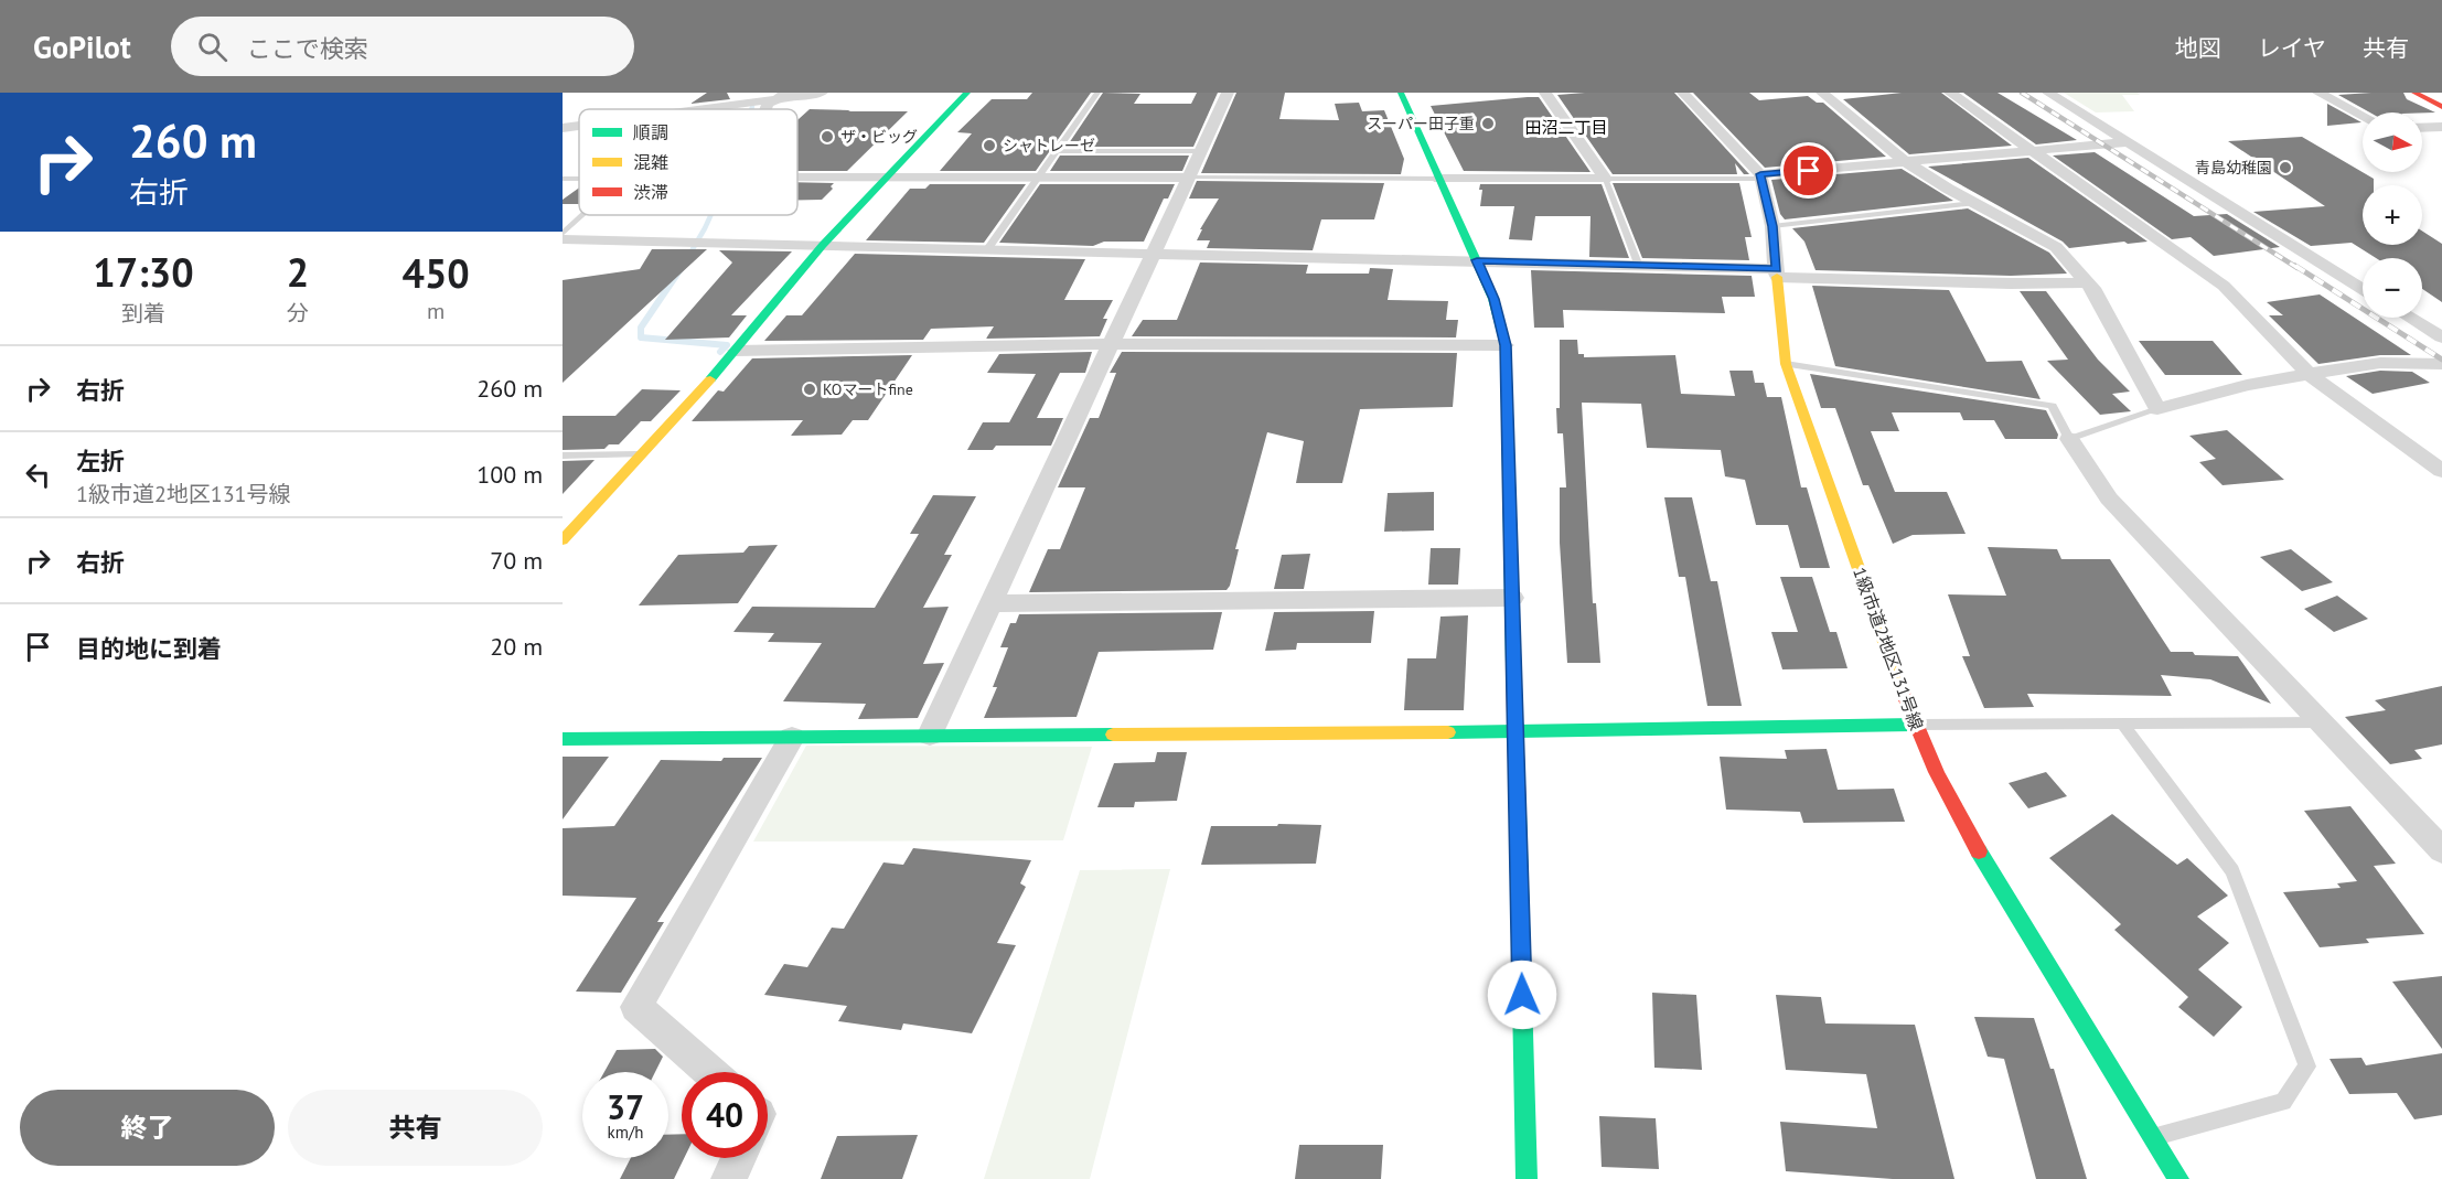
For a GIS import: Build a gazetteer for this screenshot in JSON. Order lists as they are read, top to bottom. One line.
{"streets":{"street":["1級市道2地区131号線"]},"districts":["田沼二丁目"],"places":["スーパー田子重","ザ・ビッグ","シャトレーゼ","青島幼稚園","KOマートfine"],"legend":["順調","混雑","渋滞"],"north":"right","page":{"header":"GoPilot","search":"ここで検索","nav":["地図","レイヤ","共有"],"turn":["260 m","右折"],"map_buttons":["+","−"],"eta":["17:30","到着","2","分","450","m"],"list":[{"name":"右折","value":"260 m"},{"name":"左折","note":"1級市道2地区131号線","value":"100 m"},{"name":"右折","value":"70 m"},{"name":"目的地に到着","value":"20 m"}],"speed":"37 km/h","limit":"40","buttons":["終了","共有"]}}
